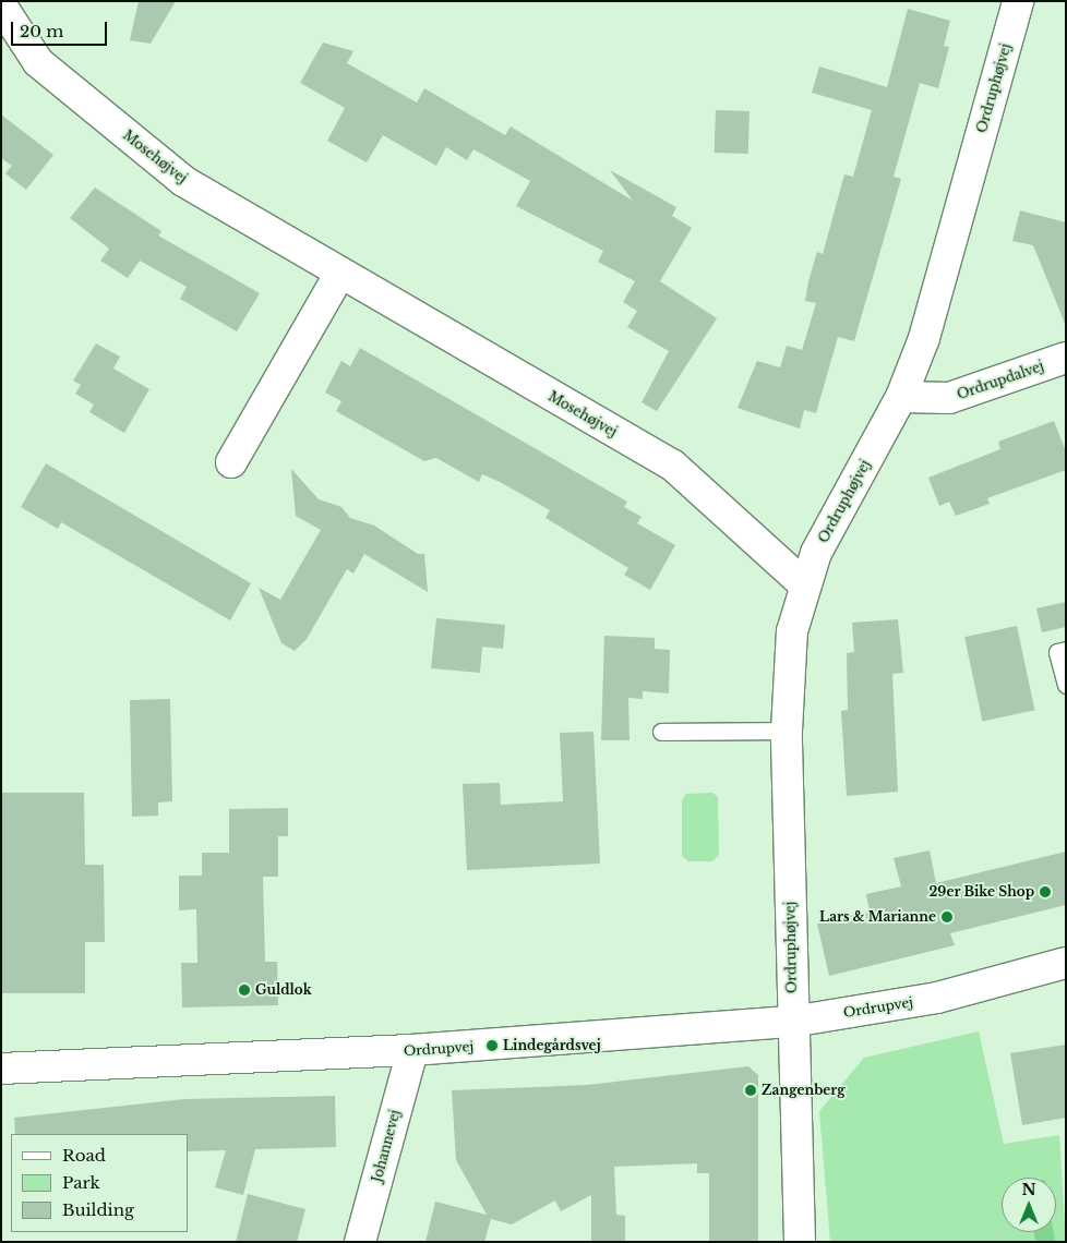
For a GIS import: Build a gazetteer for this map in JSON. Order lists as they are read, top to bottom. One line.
{"streets":{"street":["Ordruphøjvej","Mosehøjvej","Ordrupdalvej","Ordrupvej","Johannevej"]},"crossings":[["Ordruphøjvej","Mosehøjvej"],["Ordruphøjvej","Ordrupdalvej"],["Ordruphøjvej","Ordrupvej"],["Ordrupvej","Johannevej"]],"places":["29er Bike Shop","Lars & Marianne","Guldlok","Lindegårdsvej","Zangenberg"],"legend":["Road","Park","Building"],"scale_bar":"20 m","north":"top"}
